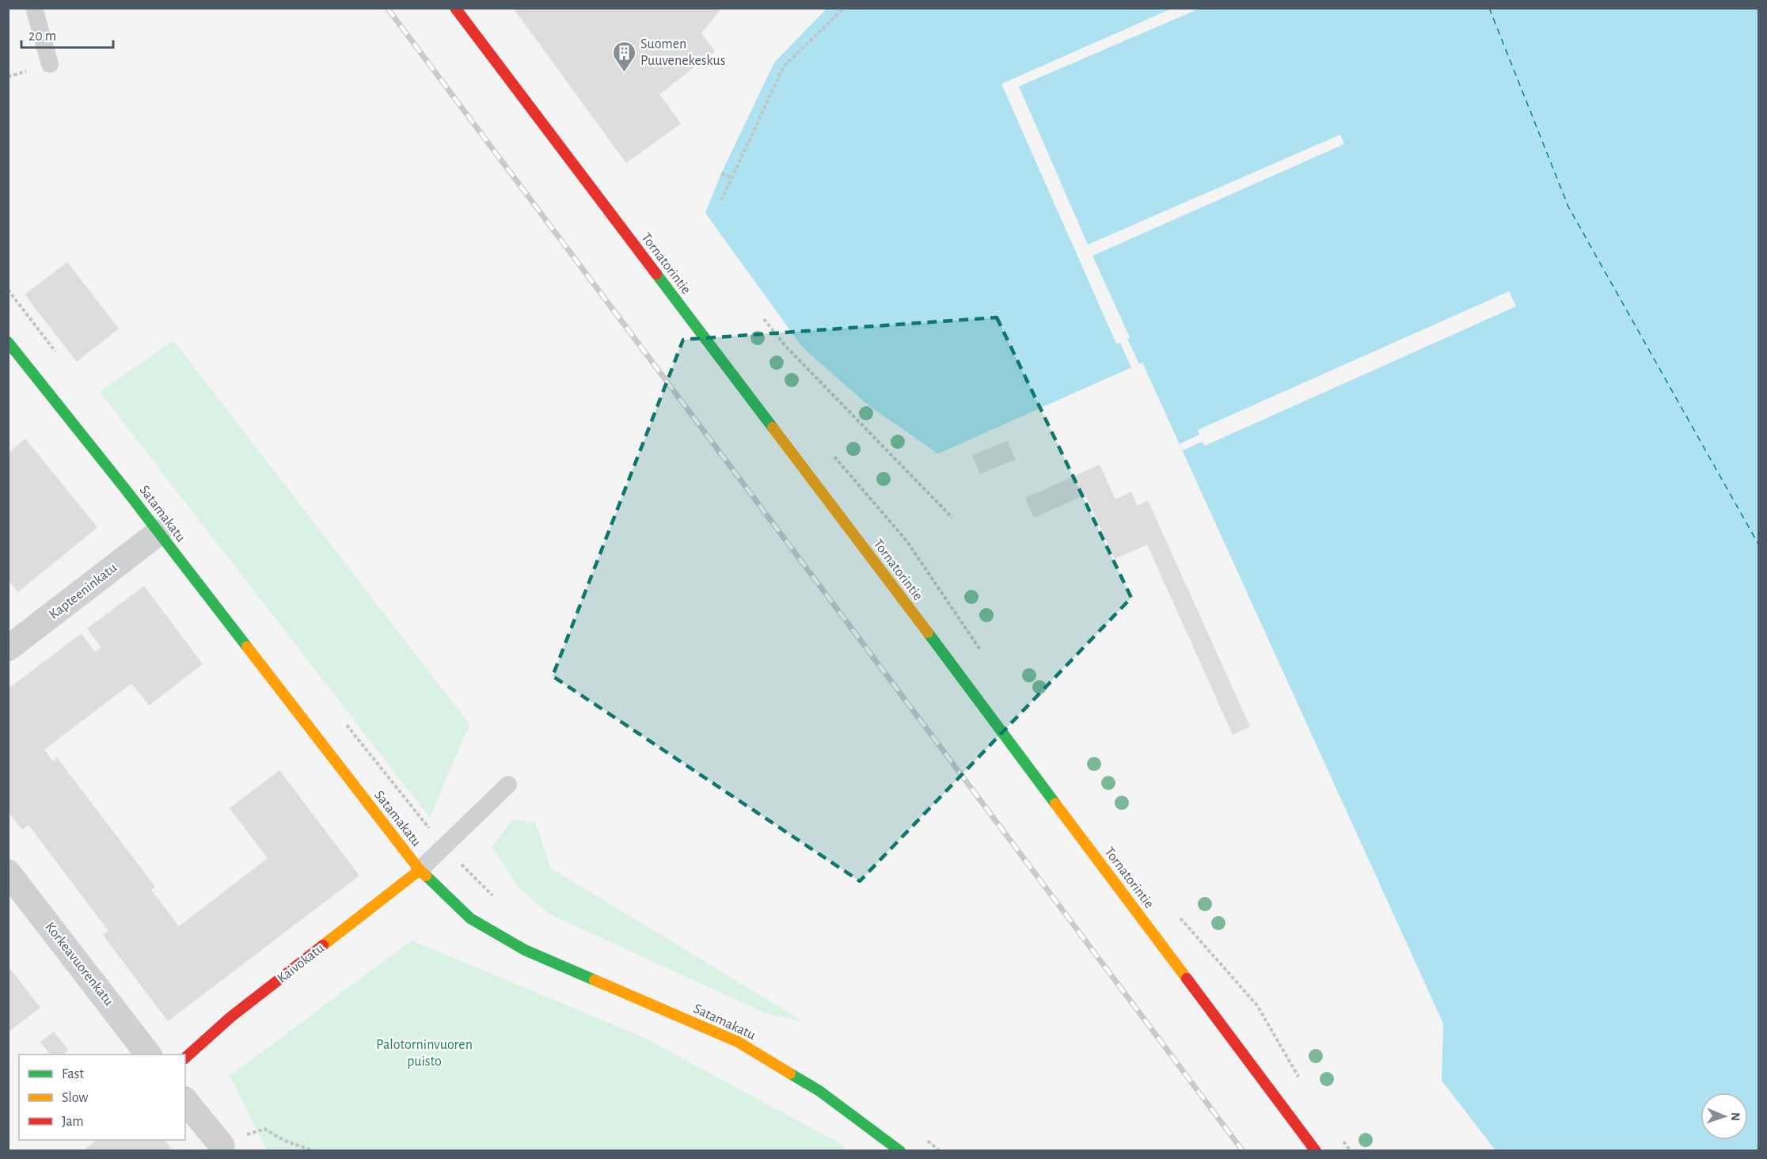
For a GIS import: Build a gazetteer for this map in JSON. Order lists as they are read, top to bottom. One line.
{"streets":{"street":["Tornatorintie","Satamakatu","Kapteeninkatu","Kaivokatu","Korkeavuorenkatu"]},"crossings":[["Satamakatu","Kapteeninkatu"],["Satamakatu","Kaivokatu"]],"parks":["Palotorninvuoren puisto"],"places":{"building":["Suomen Puuvenekeskus"]},"legend":["Fast","Slow","Jam"],"scale_bar":"20 m","north":"right"}
